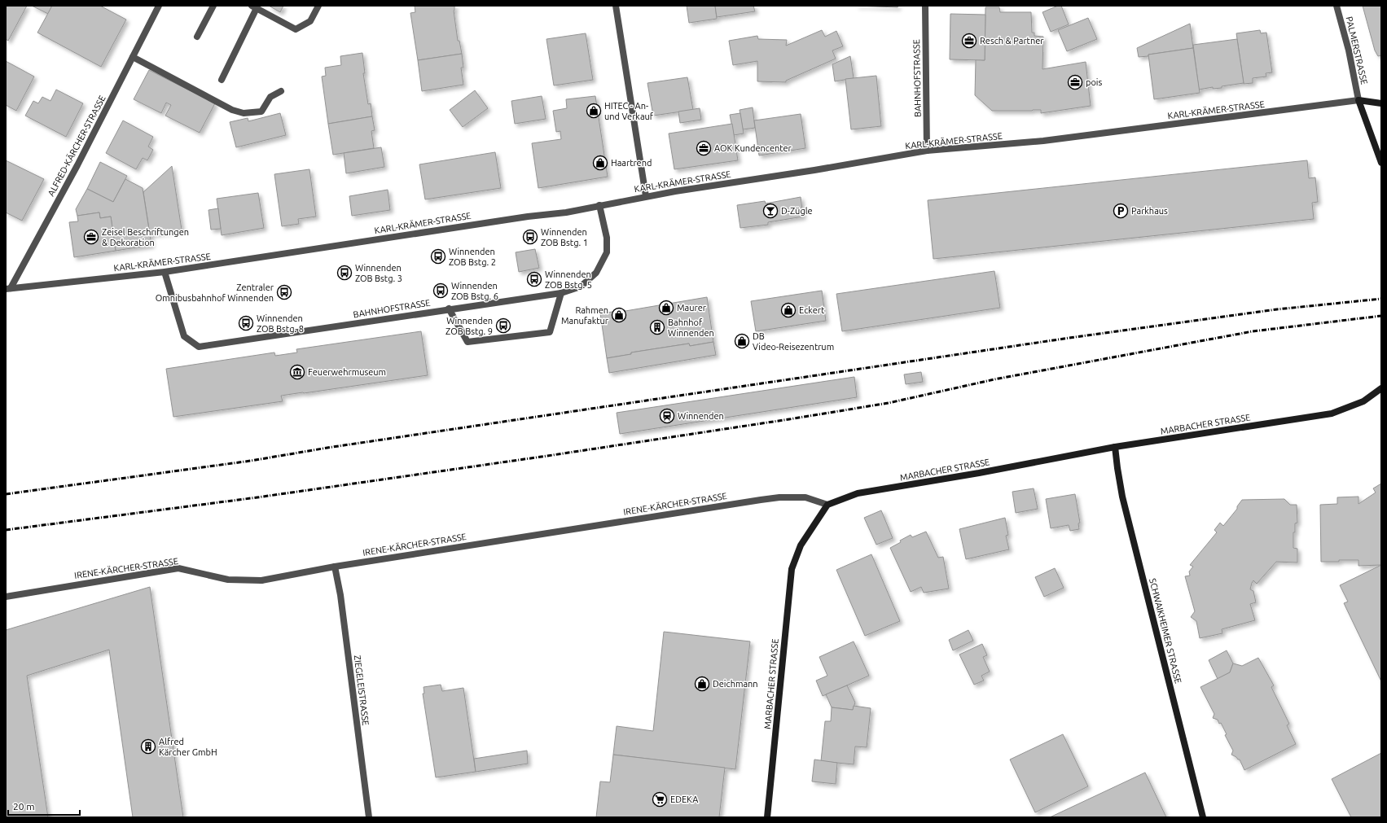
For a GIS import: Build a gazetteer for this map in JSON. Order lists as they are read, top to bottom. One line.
{"streets":{"main road":["MARBACHER STRASSE","SCHWAIKHEIMER STRASSE"],"street":["PALMERSTRASSE","BAHNHOFSTRASSE","KARL-KRÄMER-STRASSE","ALFRED-KÄRCHER-STRASSE","IRENE-KÄRCHER-STRASSE","ZIEGELEISTRASSE"]},"crossings":[["PALMERSTRASSE","KARL-KRÄMER-STRASSE"],["BAHNHOFSTRASSE","KARL-KRÄMER-STRASSE"],["KARL-KRÄMER-STRASSE","ALFRED-KÄRCHER-STRASSE"],["MARBACHER STRASSE","IRENE-KÄRCHER-STRASSE"],["MARBACHER STRASSE","SCHWAIKHEIMER STRASSE"],["IRENE-KÄRCHER-STRASSE","ZIEGELEISTRASSE"]],"places":{"office":["Resch & Partner","pois","AOK Kundencenter","Zeisel Beschriftungen & Dekoration"],"shop":["HITEC - An- und Verkauf","Haartrend","Maurer","Eckert","Rahmen Manufaktur","DB Video-Reisezentrum","Deichmann"],"bar":["D-Zügle"],"parking":["Parkhaus"],"bus stop":["Winnenden ZOB Bstg. 1","Winnenden ZOB Bstg. 2","Winnenden ZOB Bstg. 3","Winnenden ZOB Bstg. 5","Winnenden ZOB Bstg. 6","Zentraler Omnibusbahnhof Winnenden","Winnenden ZOB Bstg. 8","Winnenden ZOB Bstg. 9"],"building":["Bahnhof Winnenden","Alfred Kärcher GmbH"],"museum":["Feuerwehrmuseum"],"station":["Winnenden"],"supermarket":["EDEKA"]},"scale_bar":"20 m"}
